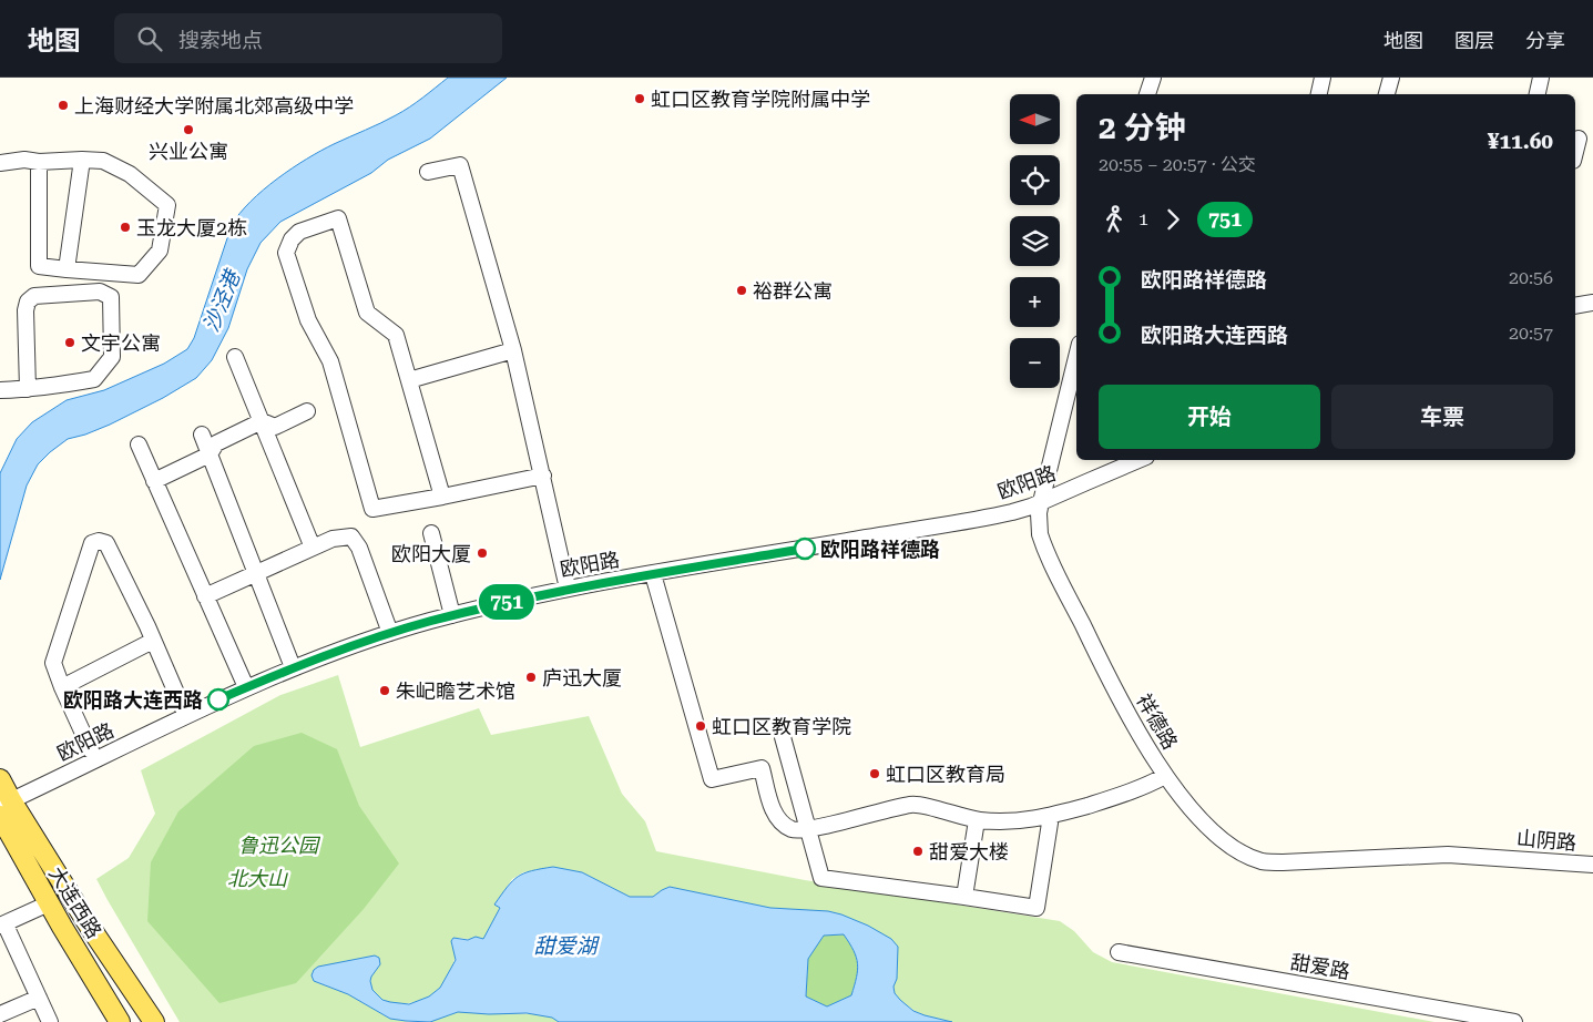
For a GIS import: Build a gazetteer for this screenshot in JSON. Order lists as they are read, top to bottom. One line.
{"streets":{"main road":["大连西路"],"street":["欧阳路","祥德路","山阴路","甜爱路"]},"crossings":[["欧阳路","祥德路"],["欧阳路","大连西路"],["祥德路","山阴路"]],"water":["沙泾港","甜爱湖"],"parks":["鲁迅公园","北大山"],"places":["虹口区教育学院附属中学","上海财经大学附属北郊高级中学","兴业公寓","玉龙大厦2栋","裕群公寓","文宇公寓","欧阳路祥德路","欧阳大厦","庐迅大厦","朱屺瞻艺术馆","欧阳路大连西路","虹口区教育学院","虹口区教育局","甜爱大楼"],"lines":["bus line 751"],"north":"left","page":{"header":"地图","search":"搜索地点","nav":["地图","图层","分享"],"on_map":"751","map_buttons":["+","−"],"heading":["2 分钟","20:55 – 20:57 · 公交","¥11.60"],"legs":["1","751"],"list":[{"name":"欧阳路祥德路","value":"20:56"},{"name":"欧阳路大连西路","value":"20:57"}],"buttons":["开始","车票"]}}
